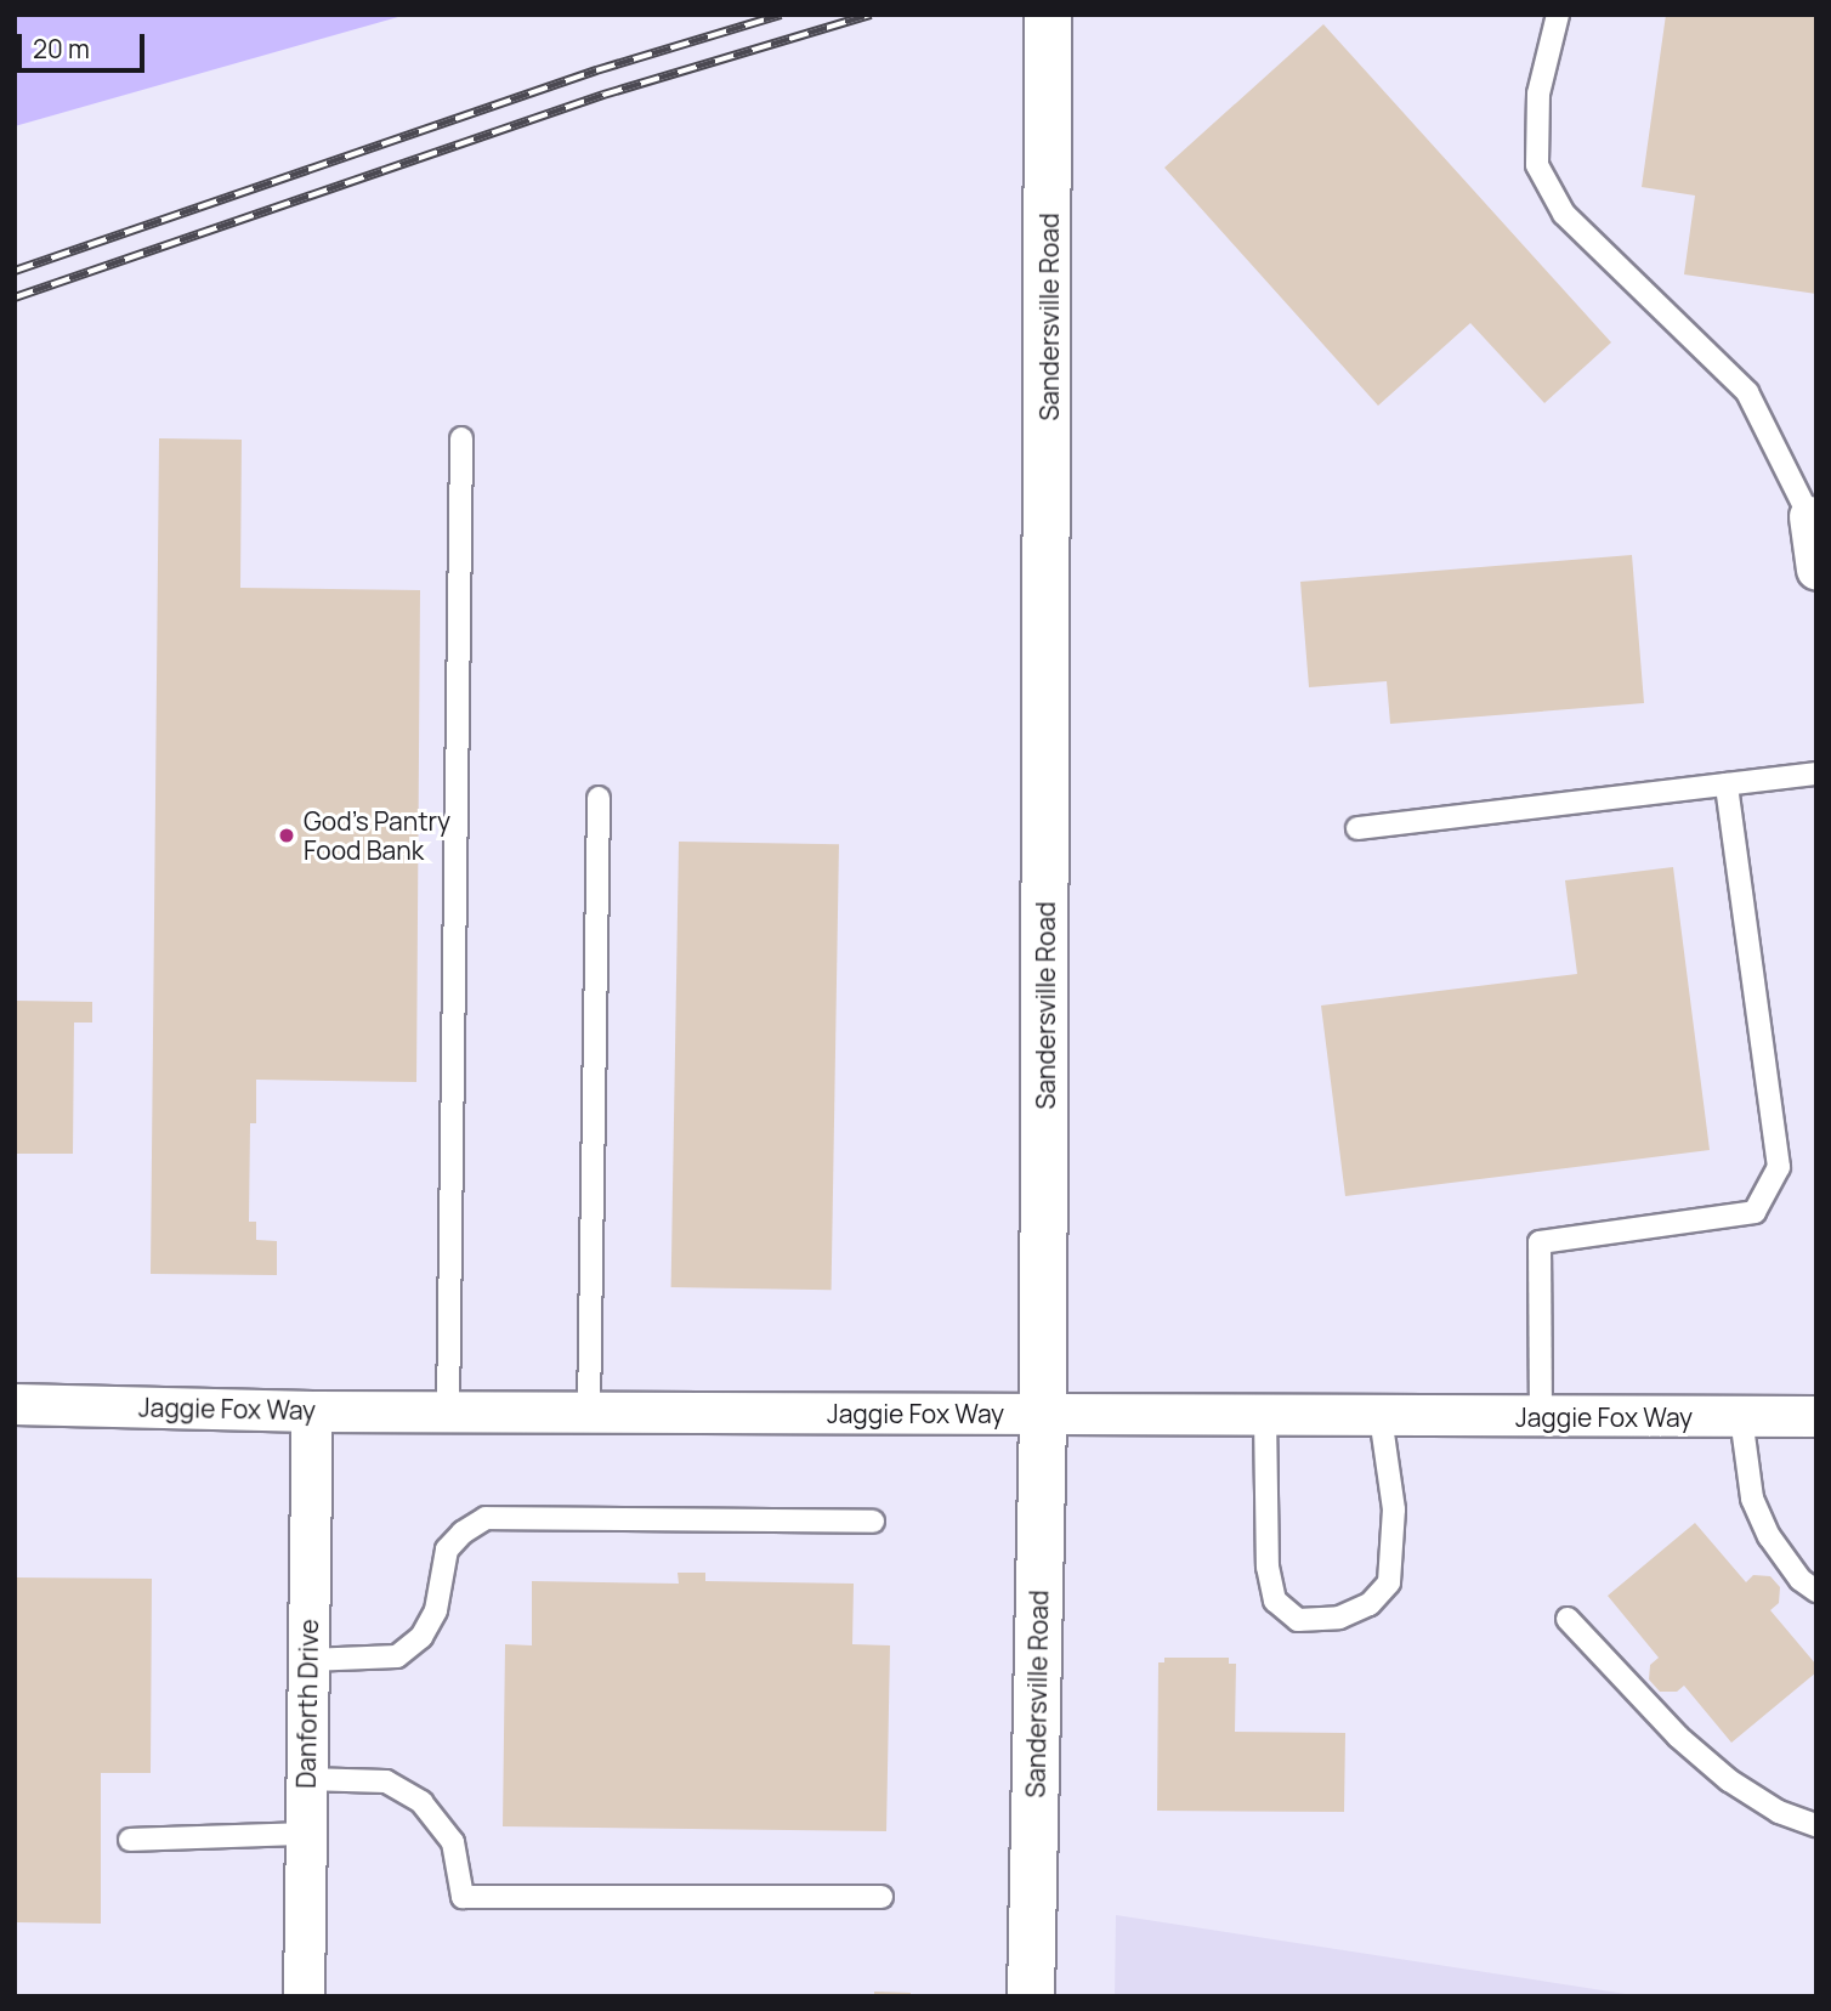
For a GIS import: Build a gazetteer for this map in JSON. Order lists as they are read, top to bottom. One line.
{"streets":{"street":["Sandersville Road","Jaggie Fox Way","Danforth Drive"]},"crossings":[["Sandersville Road","Jaggie Fox Way"],["Jaggie Fox Way","Danforth Drive"]],"places":["God's Pantry Food Bank"],"scale_bar":"20 m"}
